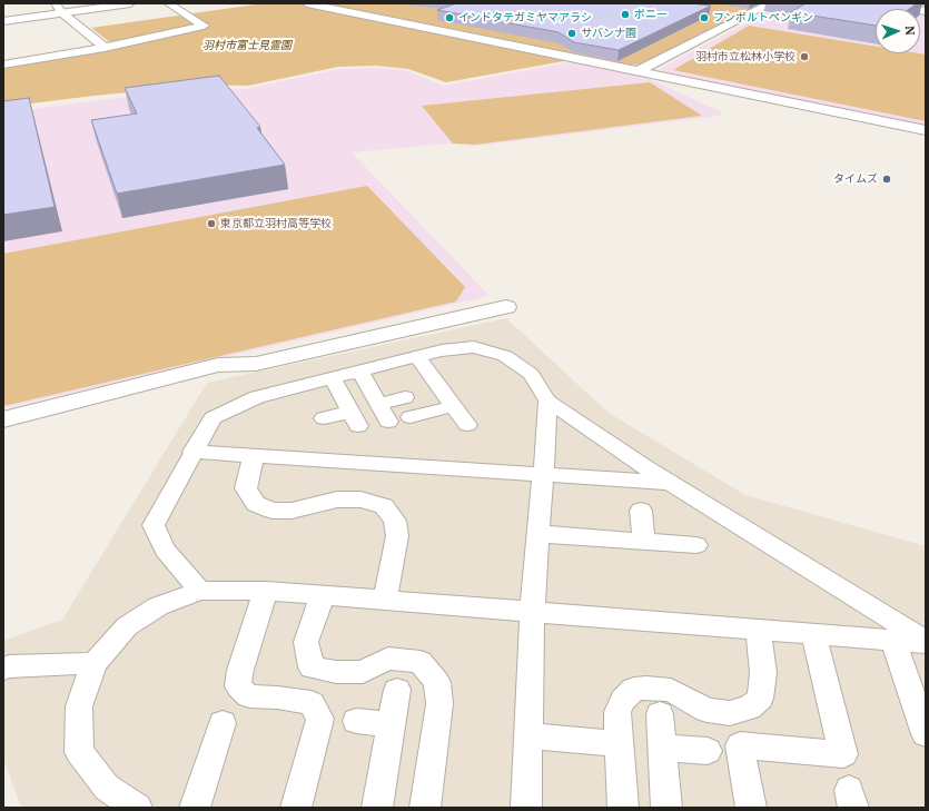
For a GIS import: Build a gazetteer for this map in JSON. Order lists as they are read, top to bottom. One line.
{"parks":["羽村市富士見霊園"],"places":["ポニー","インドタテガミヤマアラシ","フンボルトペンギン","サバンナ園","羽村市立松林小学校","タイムズ","東京都立羽村高等学校"],"north":"right"}
